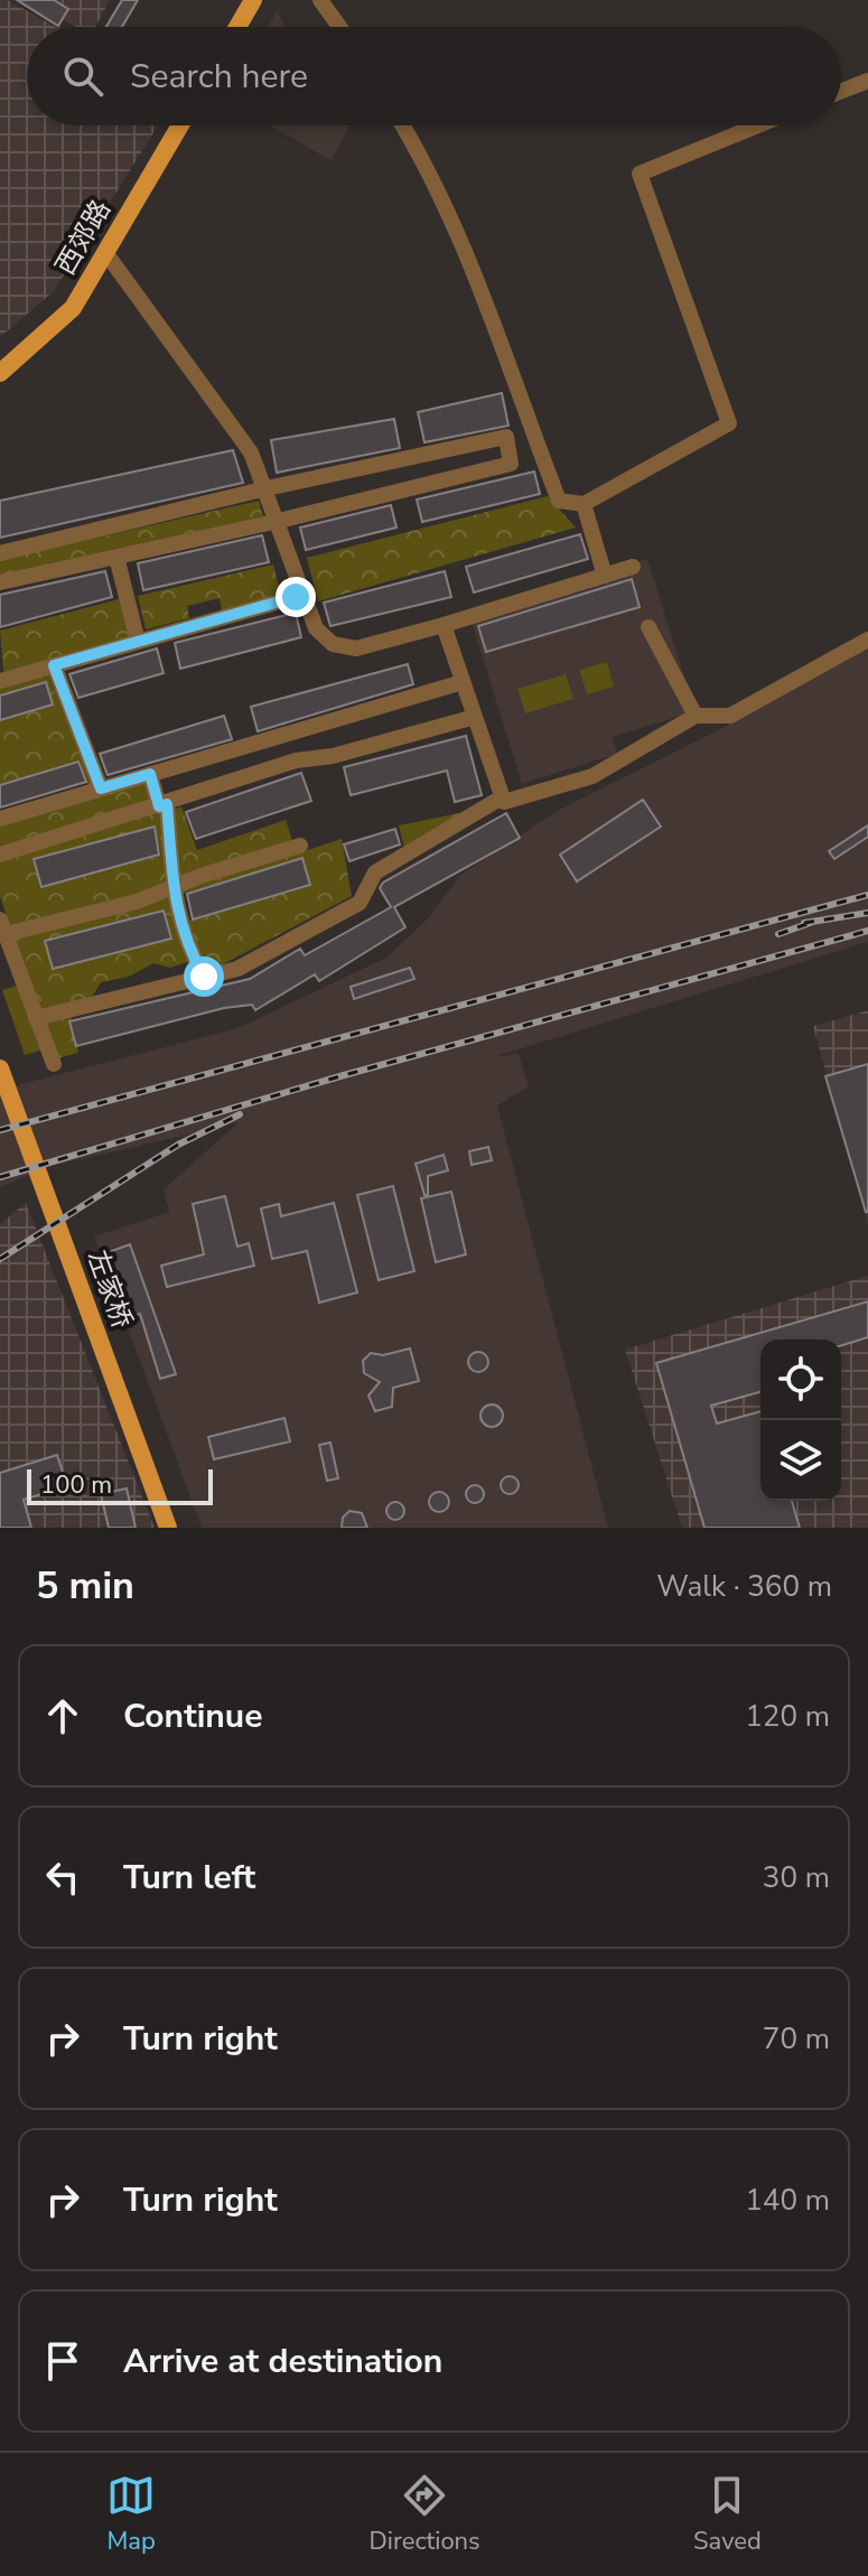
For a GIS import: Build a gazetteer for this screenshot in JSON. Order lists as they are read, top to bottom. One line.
{"streets":{"main road":["西郊路","左家桥"]},"scale_bar":"100 m","page":{"search":"Search here","scale":"100 m","heading":["5 min","Walk · 360 m"],"list":[["Continue","120 m"],["Turn left","30 m"],["Turn right","70 m"],["Turn right","140 m"],"Arrive at destination"],"nav":["Map","Directions","Saved"]}}
